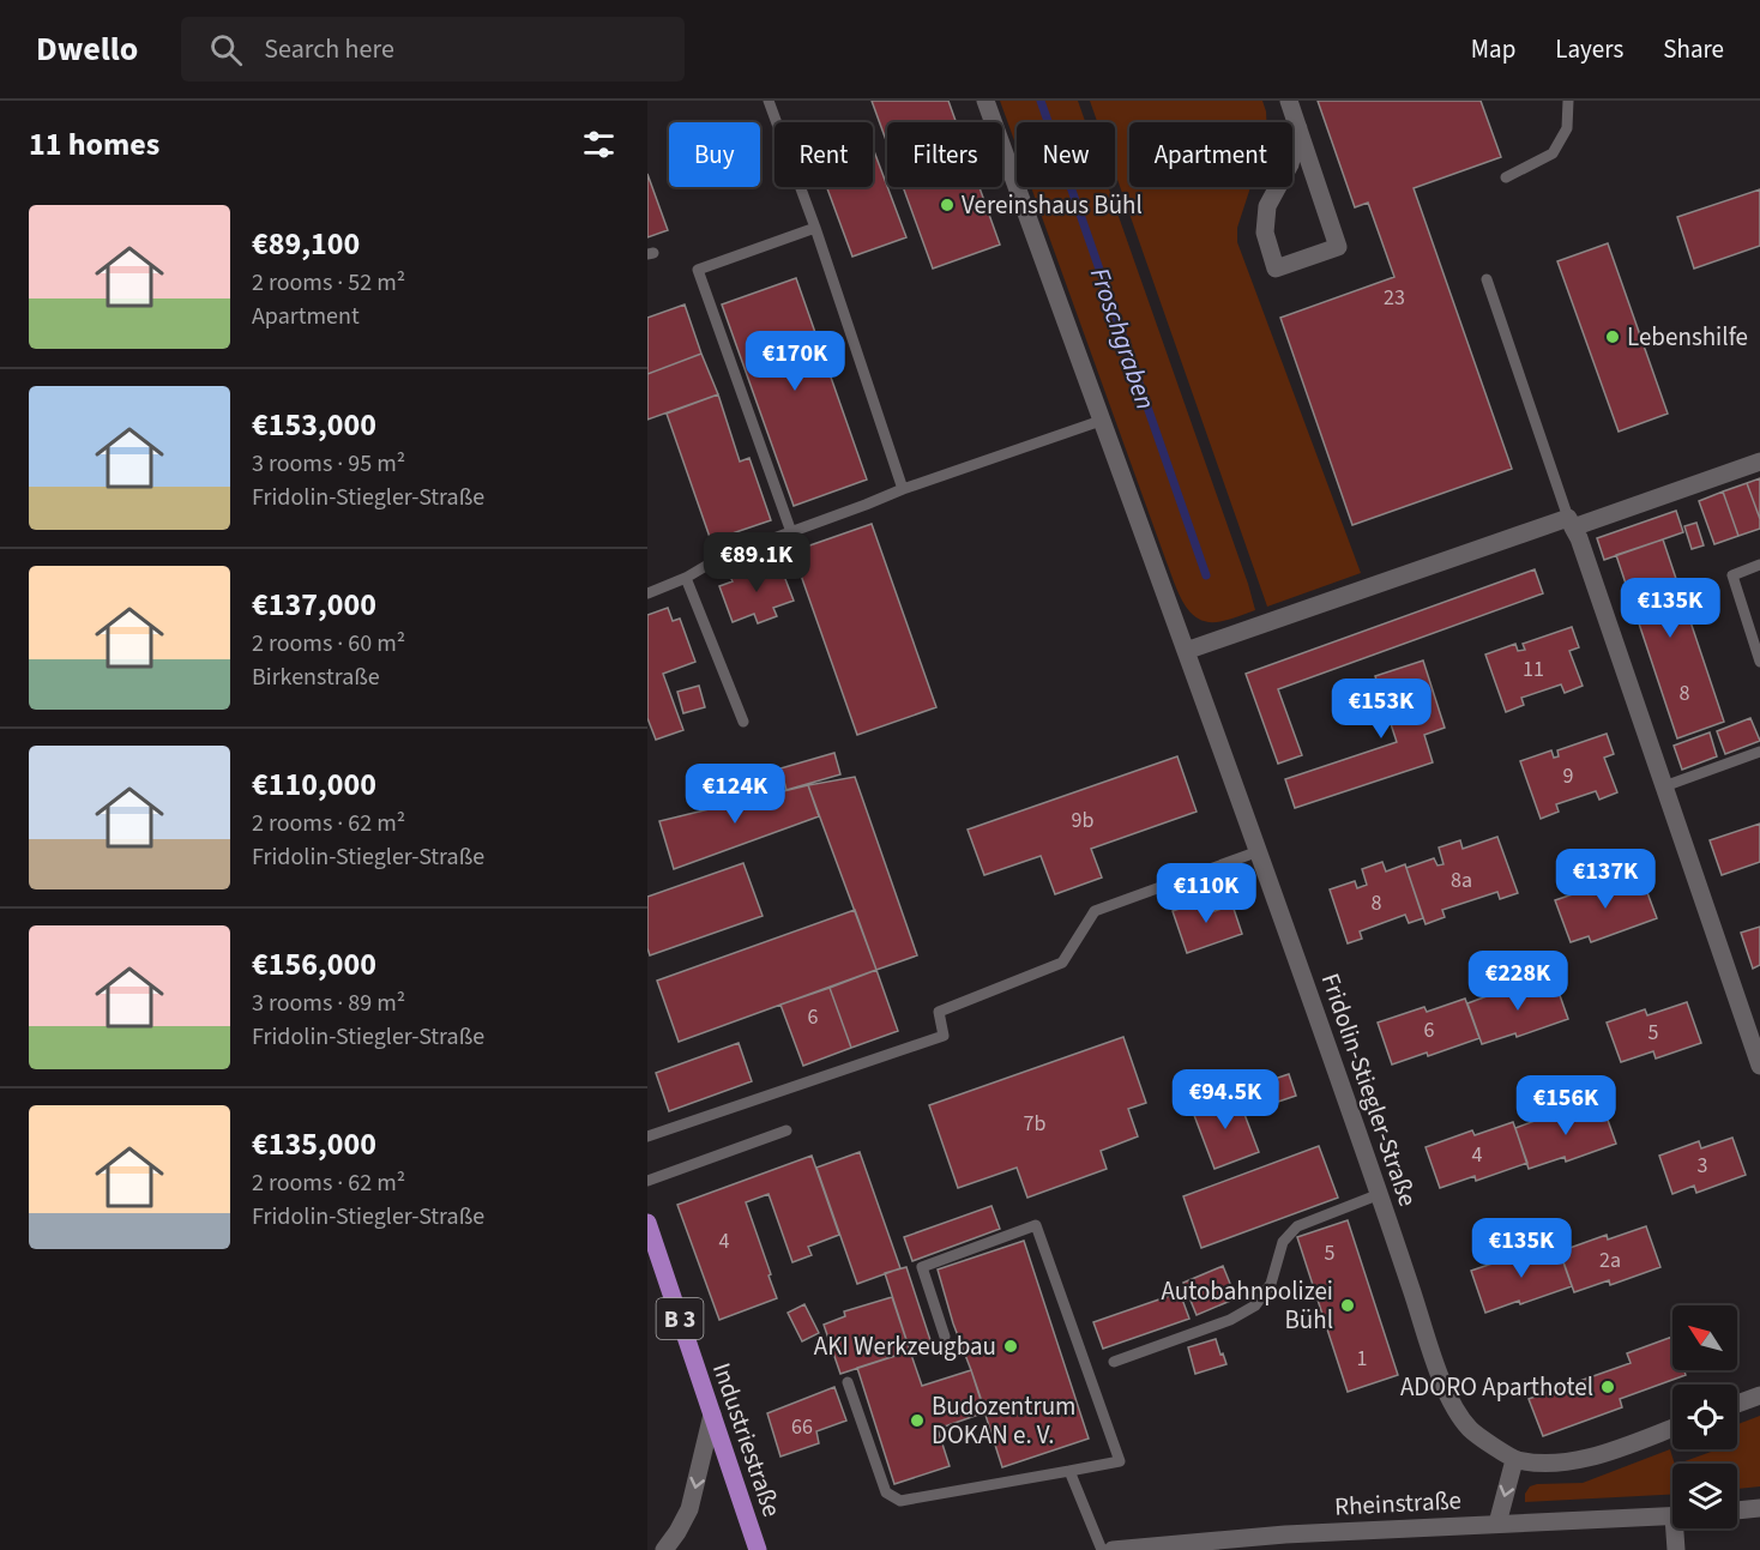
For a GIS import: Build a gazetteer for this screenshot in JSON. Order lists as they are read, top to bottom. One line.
{"streets":{"main road":["B 3","Industriestraße"],"street":["Fridolin-Stiegler-Straße","Rheinstraße"]},"water":["Froschgraben"],"places":["Vereinshaus Bühl","Lebenshilfe","Autobahnpolizei Bühl","AKI Werkzeugbau","ADORO Aparthotel","Budozentrum DOKAN e. V."],"house_numbers":["23","11","8","9","9b","8a","8","6","6","5","7b","4","3","4","5","2a","1","66"],"north":"top left","page":{"header":"Dwello","search":"Search here","nav":["Map","Layers","Share"],"heading":"11 homes","chip":["Buy","Rent","Filters","New","Apartment"],"list":[{"name":"€89,100","note":"2 rooms · 52 m² · Apartment"},{"name":"€153,000","note":"3 rooms · 95 m² · Fridolin-Stiegler-Straße"},{"name":"€137,000","note":"2 rooms · 60 m² · Birkenstraße"},{"name":"€110,000","note":"2 rooms · 62 m² · Fridolin-Stiegler-Straße"},{"name":"€156,000","note":"3 rooms · 89 m² · Fridolin-Stiegler-Straße"},{"name":"€135,000","note":"2 rooms · 62 m² · Fridolin-Stiegler-Straße"}],"price":["€170K","€89.1K","€135K","€153K","€124K","€137K","€110K","€228K","€94.5K","€156K","€135K"]}}
